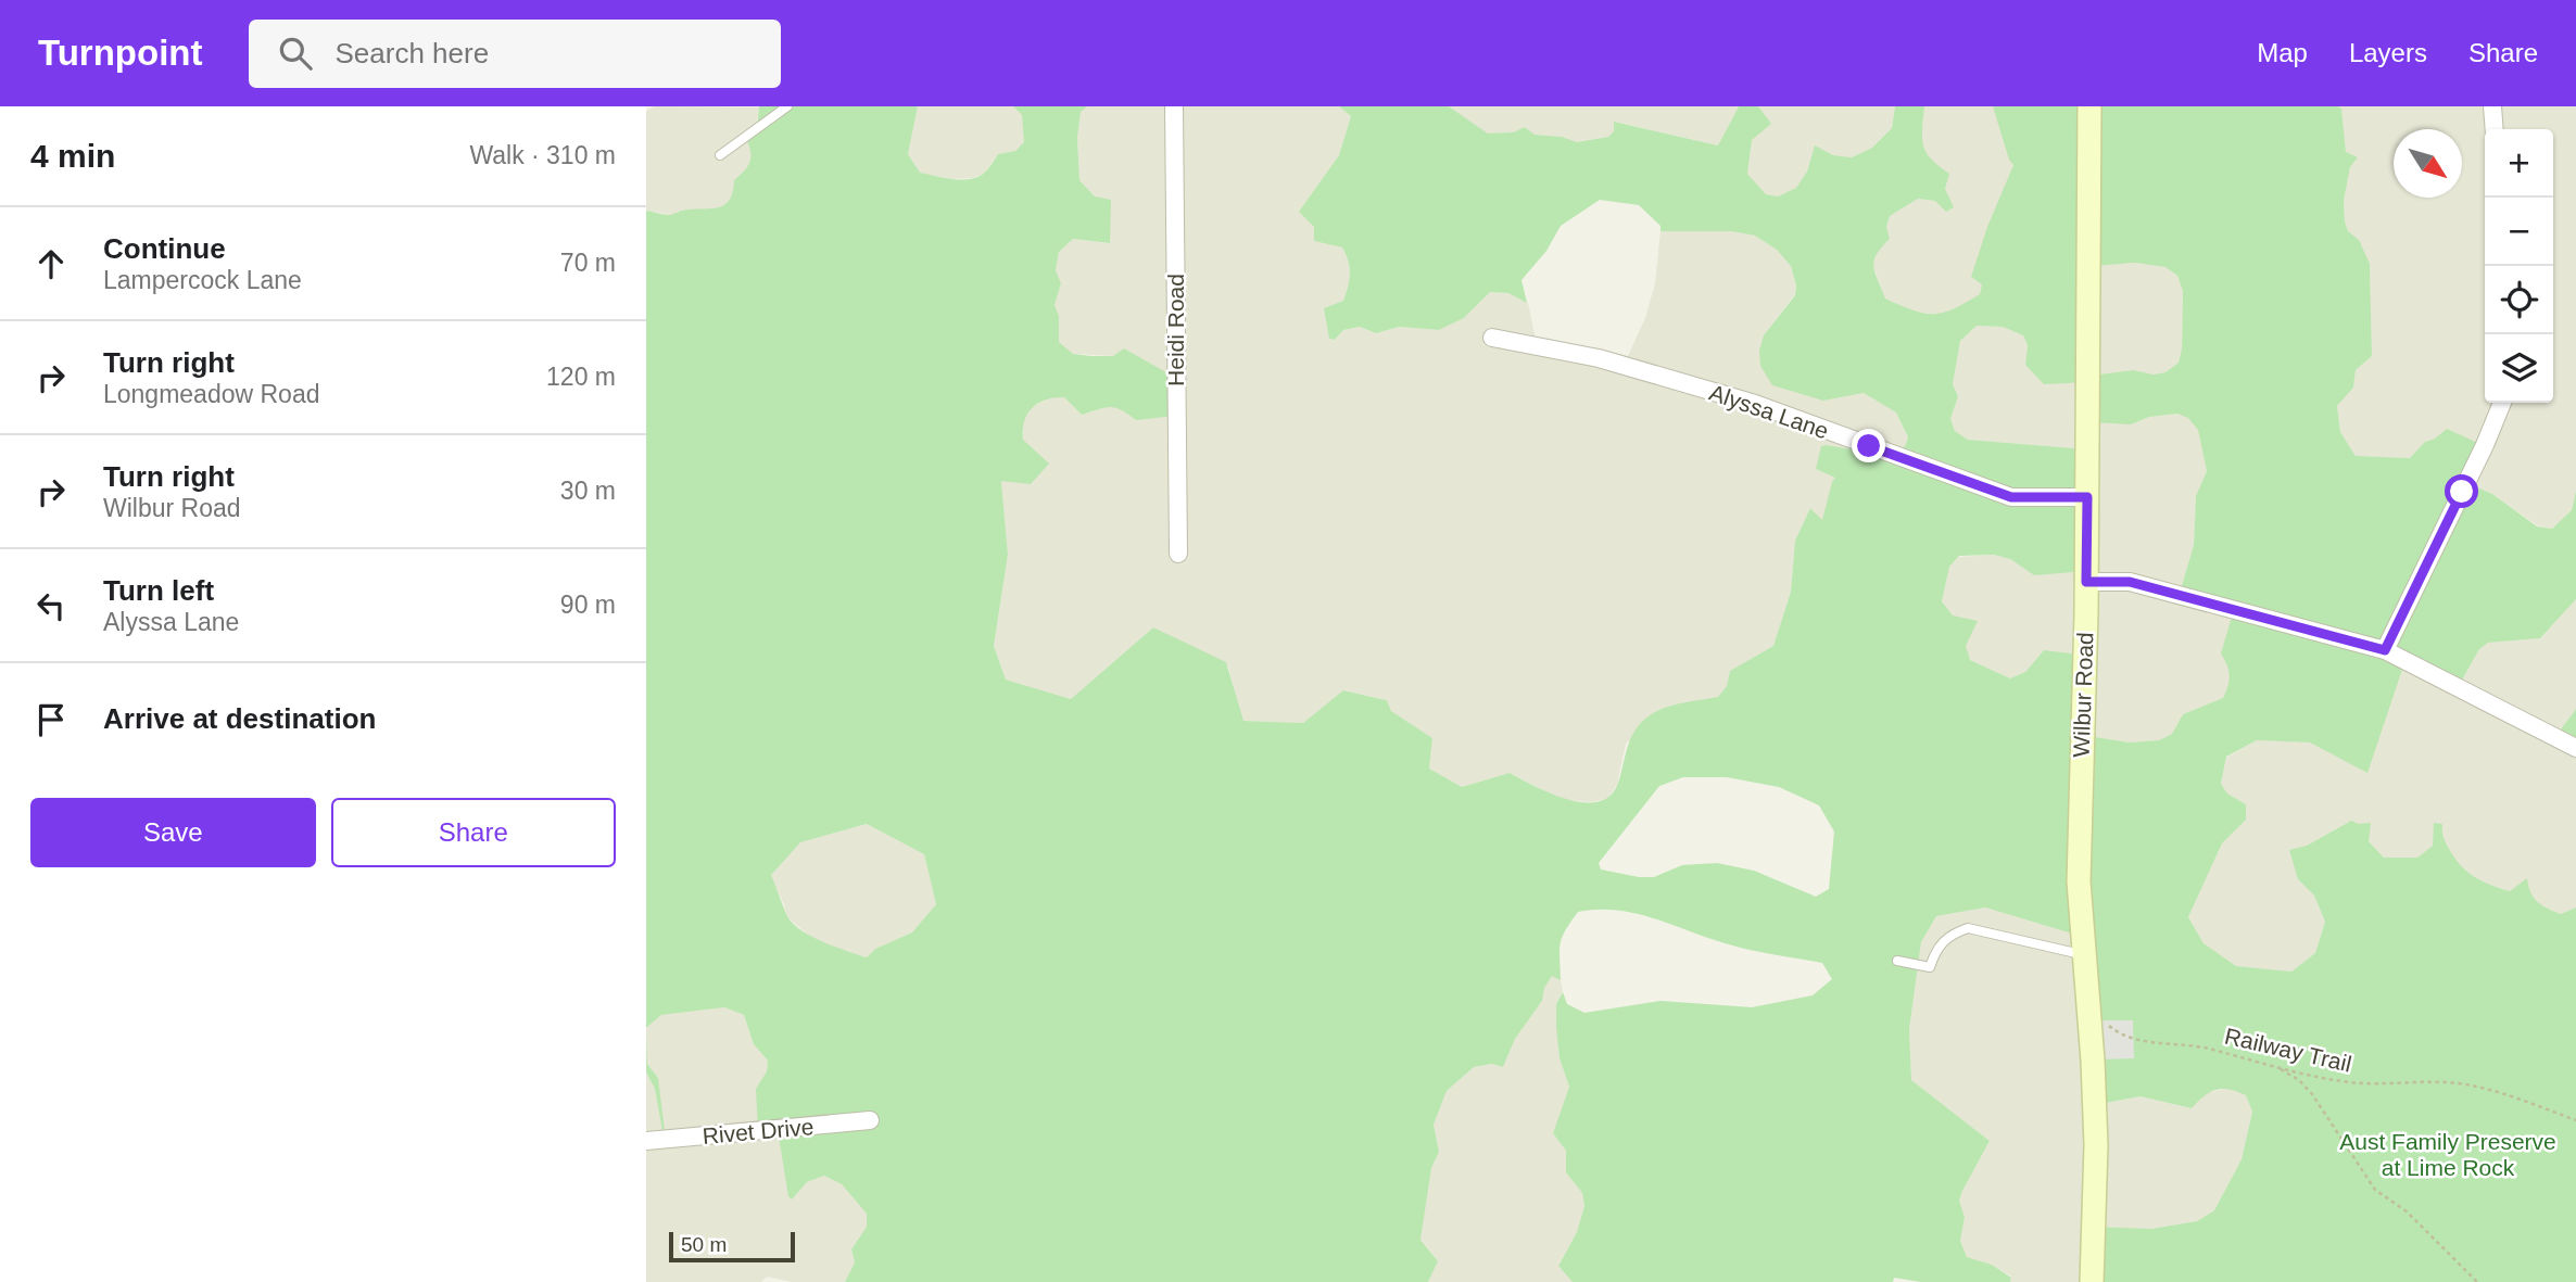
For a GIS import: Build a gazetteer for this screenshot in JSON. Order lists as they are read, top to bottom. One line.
{"streets":{"street":["Heidi Road","Alyssa Lane","Wilbur Road","Rivet Drive"],"path":["Railway Trail"]},"crossings":[["Alyssa Lane","Wilbur Road"],["Wilbur Road","Railway Trail"]],"parks":["Aust Family Preserve at Lime Rock"],"scale_bar":"50 m","north":"bottom right","page":{"header":"Turnpoint","search":"Search here","nav":["Map","Layers","Share"],"heading":["4 min","Walk · 310 m"],"map_buttons":["+","−"],"list":[["Continue","Lampercock Lane","70 m"],["Turn right","Longmeadow Road","120 m"],["Turn right","Wilbur Road","30 m"],["Turn left","Alyssa Lane","90 m"],"Arrive at destination"],"buttons":["Save","Share"],"scale":"50 m"}}
